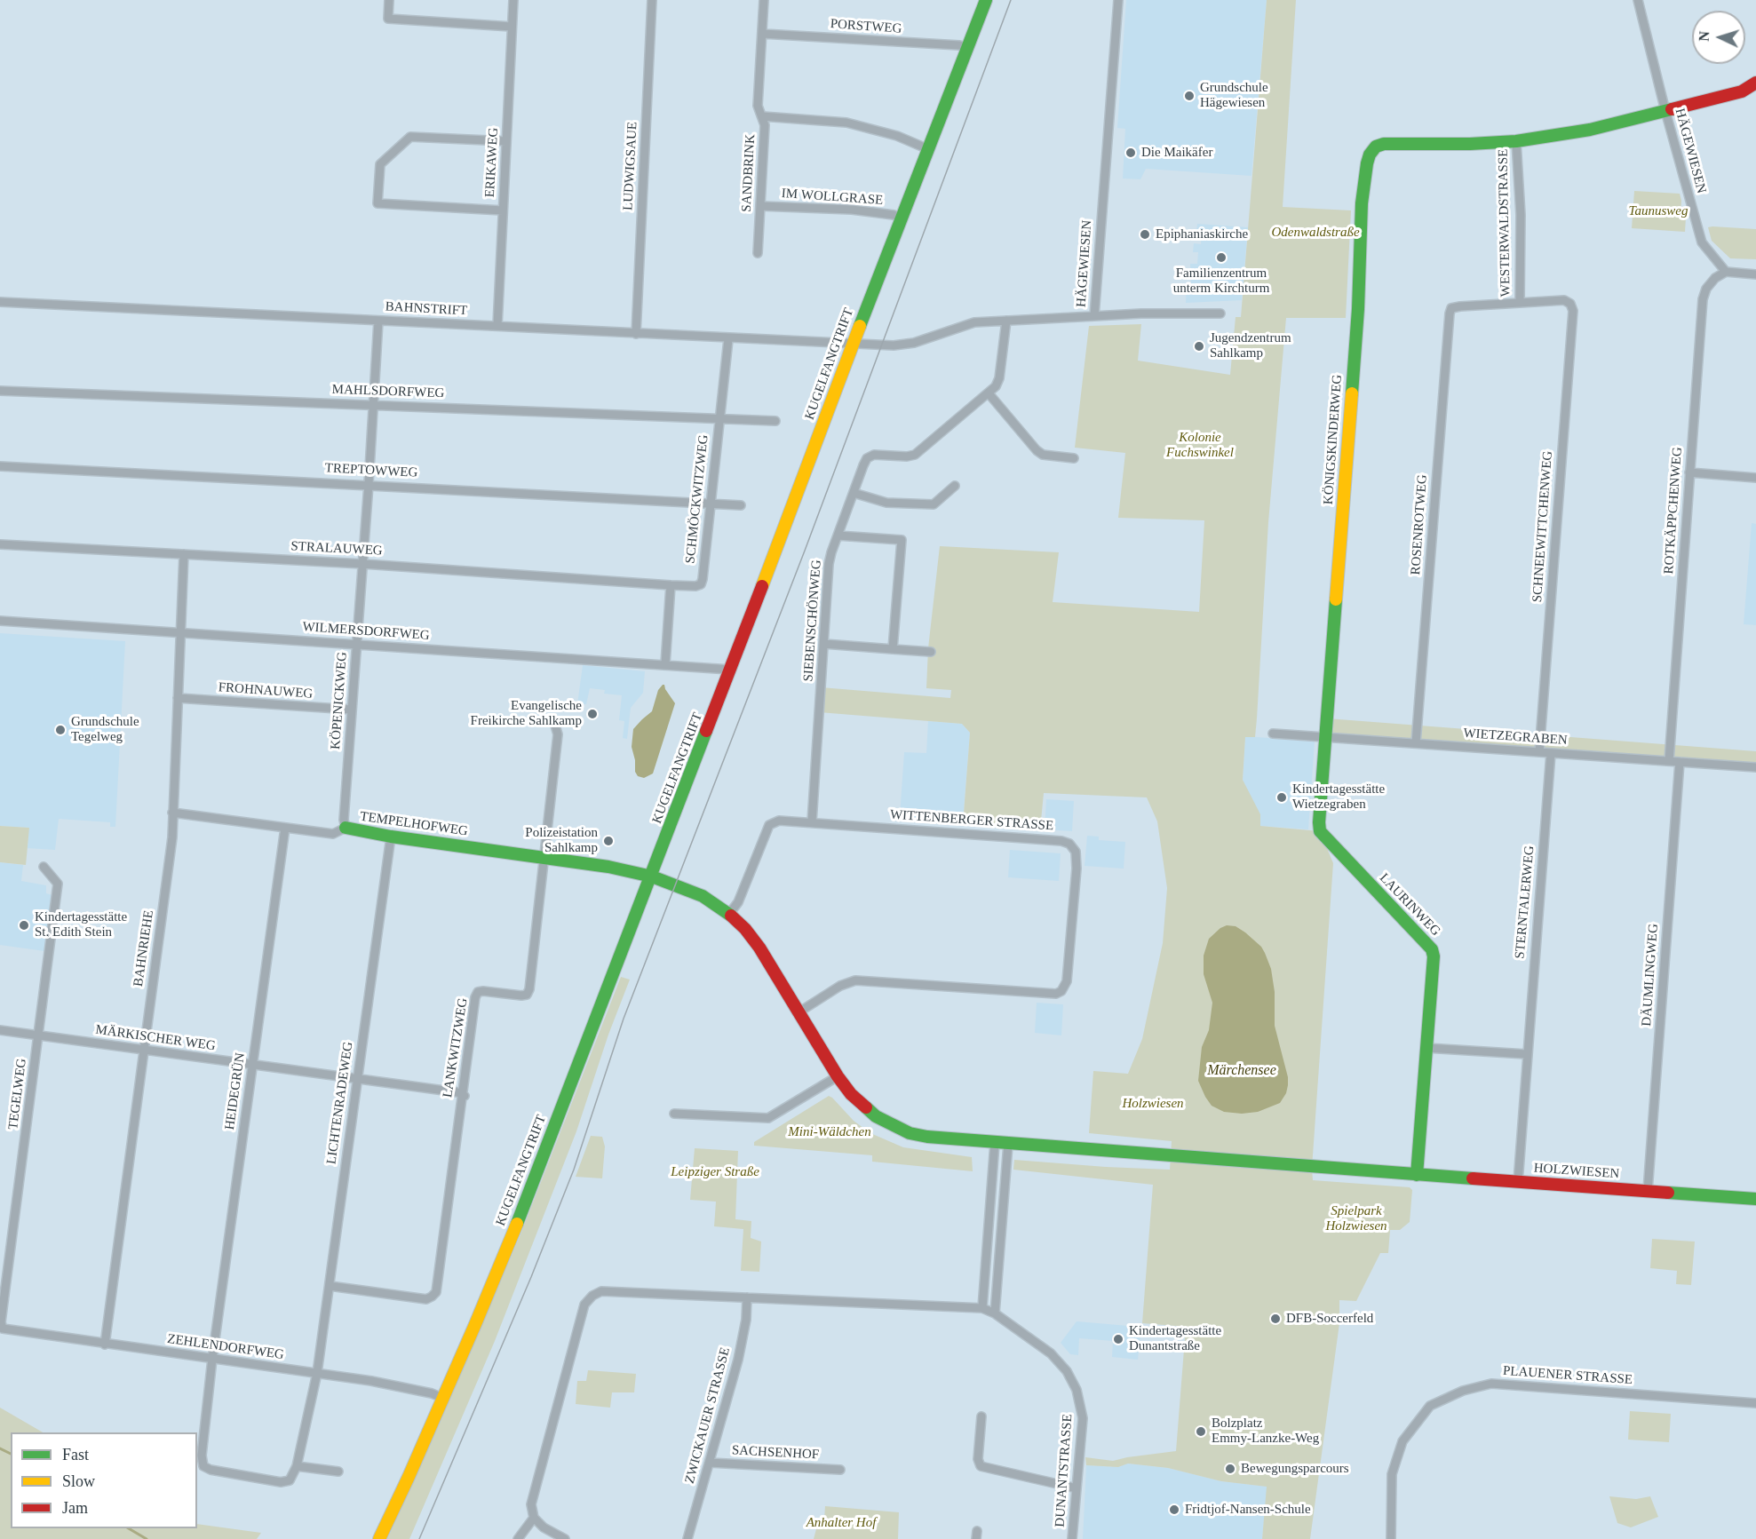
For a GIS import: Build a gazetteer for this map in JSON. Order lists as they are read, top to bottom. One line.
{"streets":{"street":["PORSTWEG","HÄGEWIESEN","ERIKAWEG","LUDWIGSAUE","SANDBRINK","IM WOLLGRASE","WESTERWALDSTRASSE","BAHNSTRIFT","KUGELFANGTRIFT","MAHLSDORFWEG","KÖNIGSKINDERWEG","TREPTOWWEG","SCHMÖCKWITZWEG","ROTKÄPPCHENWEG","ROSENROTWEG","SCHNEEWITTCHENWEG","STRALAUWEG","SIEBENSCHÖNWEG","WILMERSDORFWEG","FROHNAUWEG","KÖPENICKWEG","WIETZEGRABEN","WITTENBERGER STRASSE","TEMPELHOFWEG","STERNTALERWEG","LAURINWEG","BAHNRIEHE","DÄUMLINGWEG","MÄRKISCHER WEG","LANKWITZWEG","HEIDEGRÜN","TEGELWEG","LICHTENRADEWEG","HOLZWIESEN","ZEHLENDORFWEG","PLAUENER STRASSE","ZWICKAUER STRASSE","SACHSENHOF","DUNANTSTRASSE"]},"crossings":[["PORSTWEG","SANDBRINK"],["PORSTWEG","KUGELFANGTRIFT"],["HÄGEWIESEN","BAHNSTRIFT"],["HÄGEWIESEN","KUGELFANGTRIFT"],["HÄGEWIESEN","ROTKÄPPCHENWEG"],["HÄGEWIESEN","SIEBENSCHÖNWEG"],["ERIKAWEG","BAHNSTRIFT"],["LUDWIGSAUE","BAHNSTRIFT"],["SANDBRINK","IM WOLLGRASE"],["IM WOLLGRASE","KUGELFANGTRIFT"],["WESTERWALDSTRASSE","KÖNIGSKINDERWEG"],["WESTERWALDSTRASSE","ROSENROTWEG"],["WESTERWALDSTRASSE","SCHNEEWITTCHENWEG"],["BAHNSTRIFT","KUGELFANGTRIFT"],["BAHNSTRIFT","SCHMÖCKWITZWEG"],["BAHNSTRIFT","KÖPENICKWEG"],["KUGELFANGTRIFT","WILMERSDORFWEG"],["KUGELFANGTRIFT","TEMPELHOFWEG"],["KUGELFANGTRIFT","HOLZWIESEN"],["KUGELFANGTRIFT","ZEHLENDORFWEG"],["MAHLSDORFWEG","SCHMÖCKWITZWEG"],["MAHLSDORFWEG","KÖPENICKWEG"],["KÖNIGSKINDERWEG","WIETZEGRABEN"],["KÖNIGSKINDERWEG","LAURINWEG"],["TREPTOWWEG","SCHMÖCKWITZWEG"],["TREPTOWWEG","KÖPENICKWEG"],["SCHMÖCKWITZWEG","STRALAUWEG"],["ROTKÄPPCHENWEG","WIETZEGRABEN"],["ROSENROTWEG","SCHNEEWITTCHENWEG"],["ROSENROTWEG","WIETZEGRABEN"],["SCHNEEWITTCHENWEG","WIETZEGRABEN"],["STRALAUWEG","KÖPENICKWEG"],["STRALAUWEG","BAHNRIEHE"],["SIEBENSCHÖNWEG","WITTENBERGER STRASSE"],["WILMERSDORFWEG","KÖPENICKWEG"],["WILMERSDORFWEG","BAHNRIEHE"],["FROHNAUWEG","KÖPENICKWEG"],["FROHNAUWEG","BAHNRIEHE"],["KÖPENICKWEG","TEMPELHOFWEG"],["WIETZEGRABEN","STERNTALERWEG"],["WIETZEGRABEN","LAURINWEG"],["WIETZEGRABEN","DÄUMLINGWEG"],["WITTENBERGER STRASSE","HOLZWIESEN"],["TEMPELHOFWEG","BAHNRIEHE"],["TEMPELHOFWEG","LANKWITZWEG"],["TEMPELHOFWEG","HEIDEGRÜN"],["TEMPELHOFWEG","LICHTENRADEWEG"],["TEMPELHOFWEG","HOLZWIESEN"],["STERNTALERWEG","HOLZWIESEN"],["LAURINWEG","HOLZWIESEN"],["BAHNRIEHE","MÄRKISCHER WEG"],["BAHNRIEHE","ZEHLENDORFWEG"],["DÄUMLINGWEG","HOLZWIESEN"],["MÄRKISCHER WEG","LANKWITZWEG"],["MÄRKISCHER WEG","HEIDEGRÜN"],["MÄRKISCHER WEG","TEGELWEG"],["MÄRKISCHER WEG","LICHTENRADEWEG"],["LANKWITZWEG","LICHTENRADEWEG"],["HEIDEGRÜN","LICHTENRADEWEG"],["HEIDEGRÜN","ZEHLENDORFWEG"],["TEGELWEG","ZEHLENDORFWEG"],["LICHTENRADEWEG","ZEHLENDORFWEG"],["ZWICKAUER STRASSE","SACHSENHOF"]],"water":["Märchensee"],"parks":["Taunusweg","Odenwaldstraße","Kolonie Fuchswinkel","Holzwiesen","Mini-Wäldchen","Leipziger Straße","Spielpark Holzwiesen","Anhalter Hof"],"places":["Grundschule Hägewiesen","Die Maikäfer","Epiphaniaskirche","Familienzentrum unterm Kirchturm","Jugendzentrum Sahlkamp","Evangelische Freikirche Sahlkamp","Grundschule Tegelweg","Kindertagesstätte Wietzegraben","Polizeistation Sahlkamp","Kindertagesstätte St. Edith Stein","DFB-Soccerfeld","Kindertagesstätte Dunantstraße","Bolzplatz Emmy-Lanzke-Weg","Bewegungsparcours","Fridtjof-Nansen-Schule"],"legend":["Fast","Slow","Jam"],"north":"left"}
